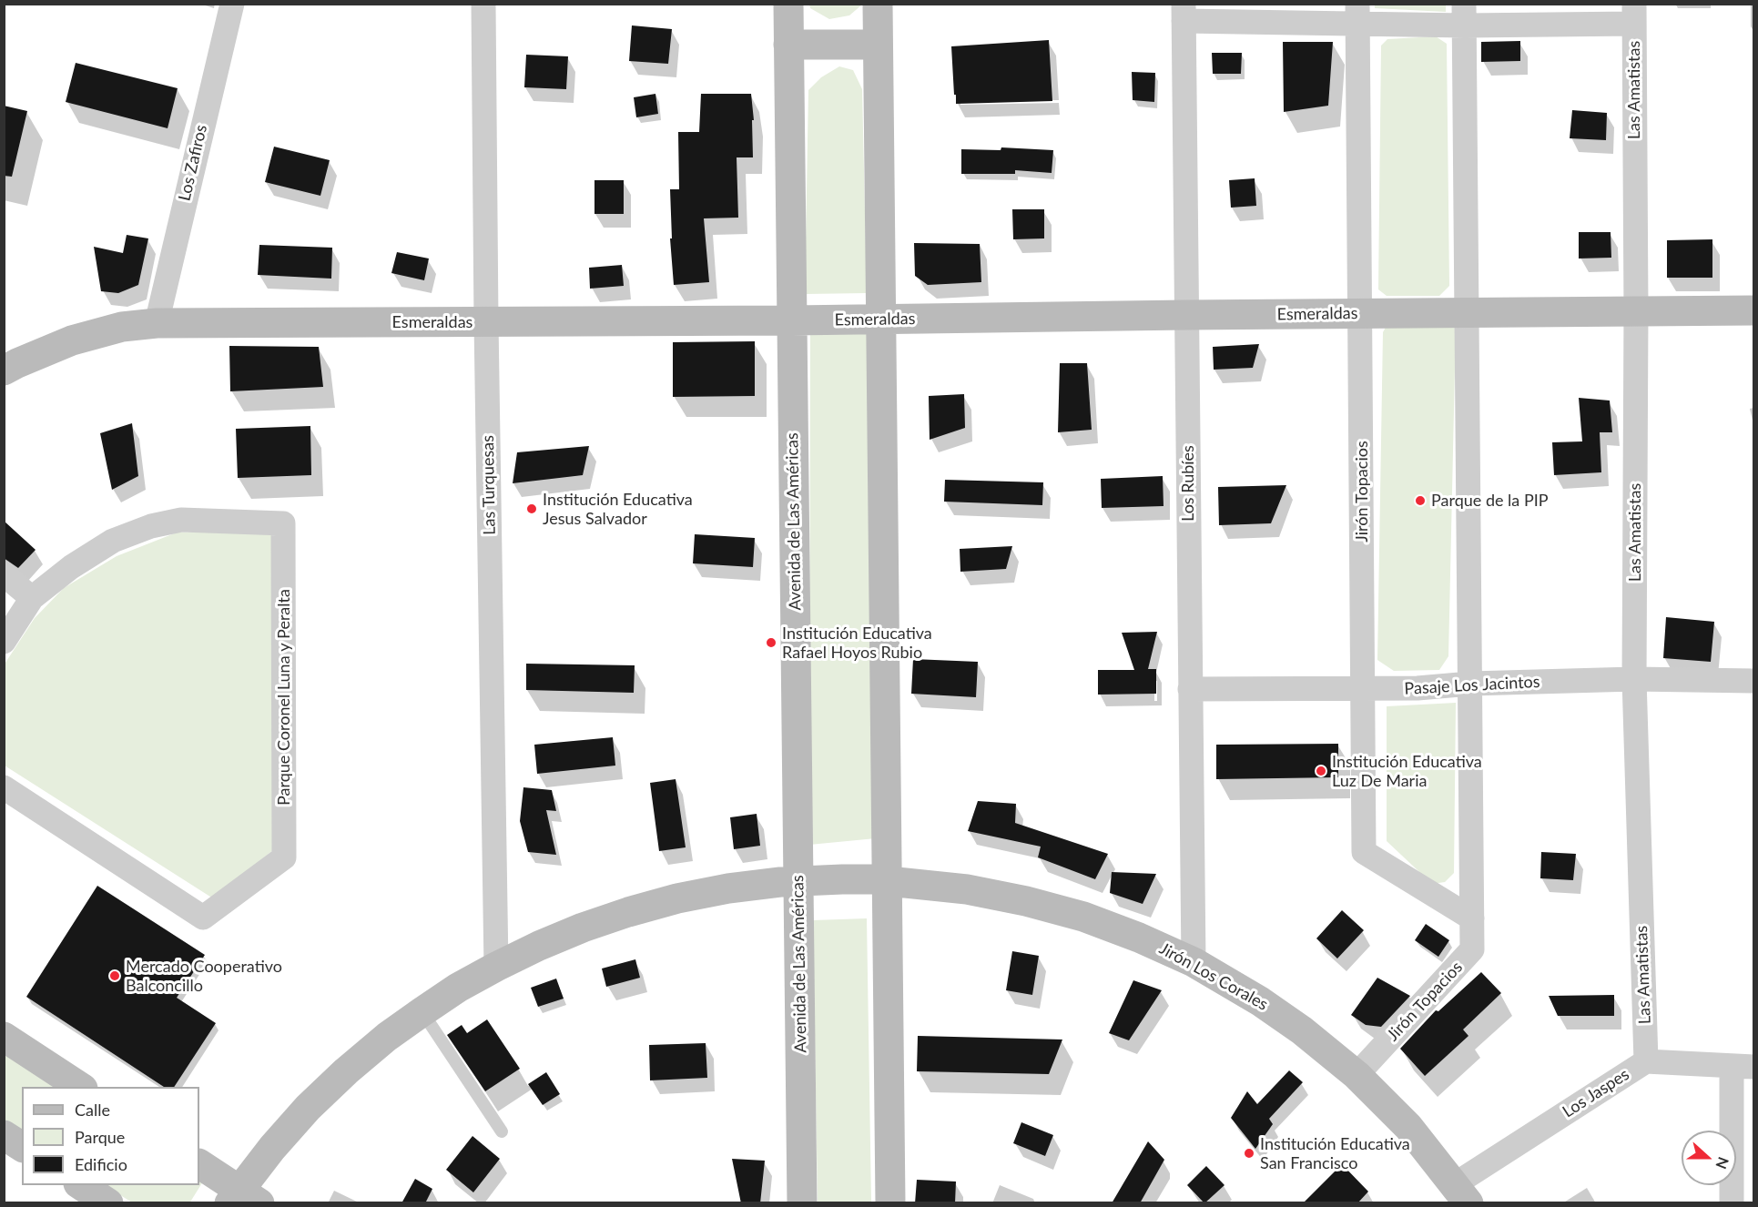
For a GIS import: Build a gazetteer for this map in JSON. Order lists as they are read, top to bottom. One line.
{"streets":{"street":["Las Amatistas","Los Zafiros","Esmeraldas","Los Rubíes","Las Turquesas","Jirón Topacios","Avenida de Las Américas","Pasaje Los Jacintos","Parque Coronel Luna y Peralta","Jirón Los Corales","Los Jaspes"]},"crossings":[["Las Amatistas","Esmeraldas"],["Las Amatistas","Pasaje Los Jacintos"],["Las Amatistas","Los Jaspes"],["Los Zafiros","Esmeraldas"],["Esmeraldas","Los Rubíes"],["Esmeraldas","Las Turquesas"],["Esmeraldas","Jirón Topacios"],["Esmeraldas","Avenida de Las Américas"],["Los Rubíes","Pasaje Los Jacintos"],["Los Rubíes","Jirón Los Corales"],["Las Turquesas","Jirón Los Corales"],["Jirón Topacios","Pasaje Los Jacintos"],["Jirón Topacios","Jirón Los Corales"],["Avenida de Las Américas","Jirón Los Corales"],["Jirón Los Corales","Los Jaspes"]],"places":["Parque de la PIP","Institución Educativa Jesus Salvador","Institución Educativa Rafael Hoyos Rubio","Institución Educativa Luz De Maria","Mercado Cooperativo Balconcillo","Institución Educativa San Francisco"],"legend":["Calle","Parque","Edificio"],"north":"right"}
